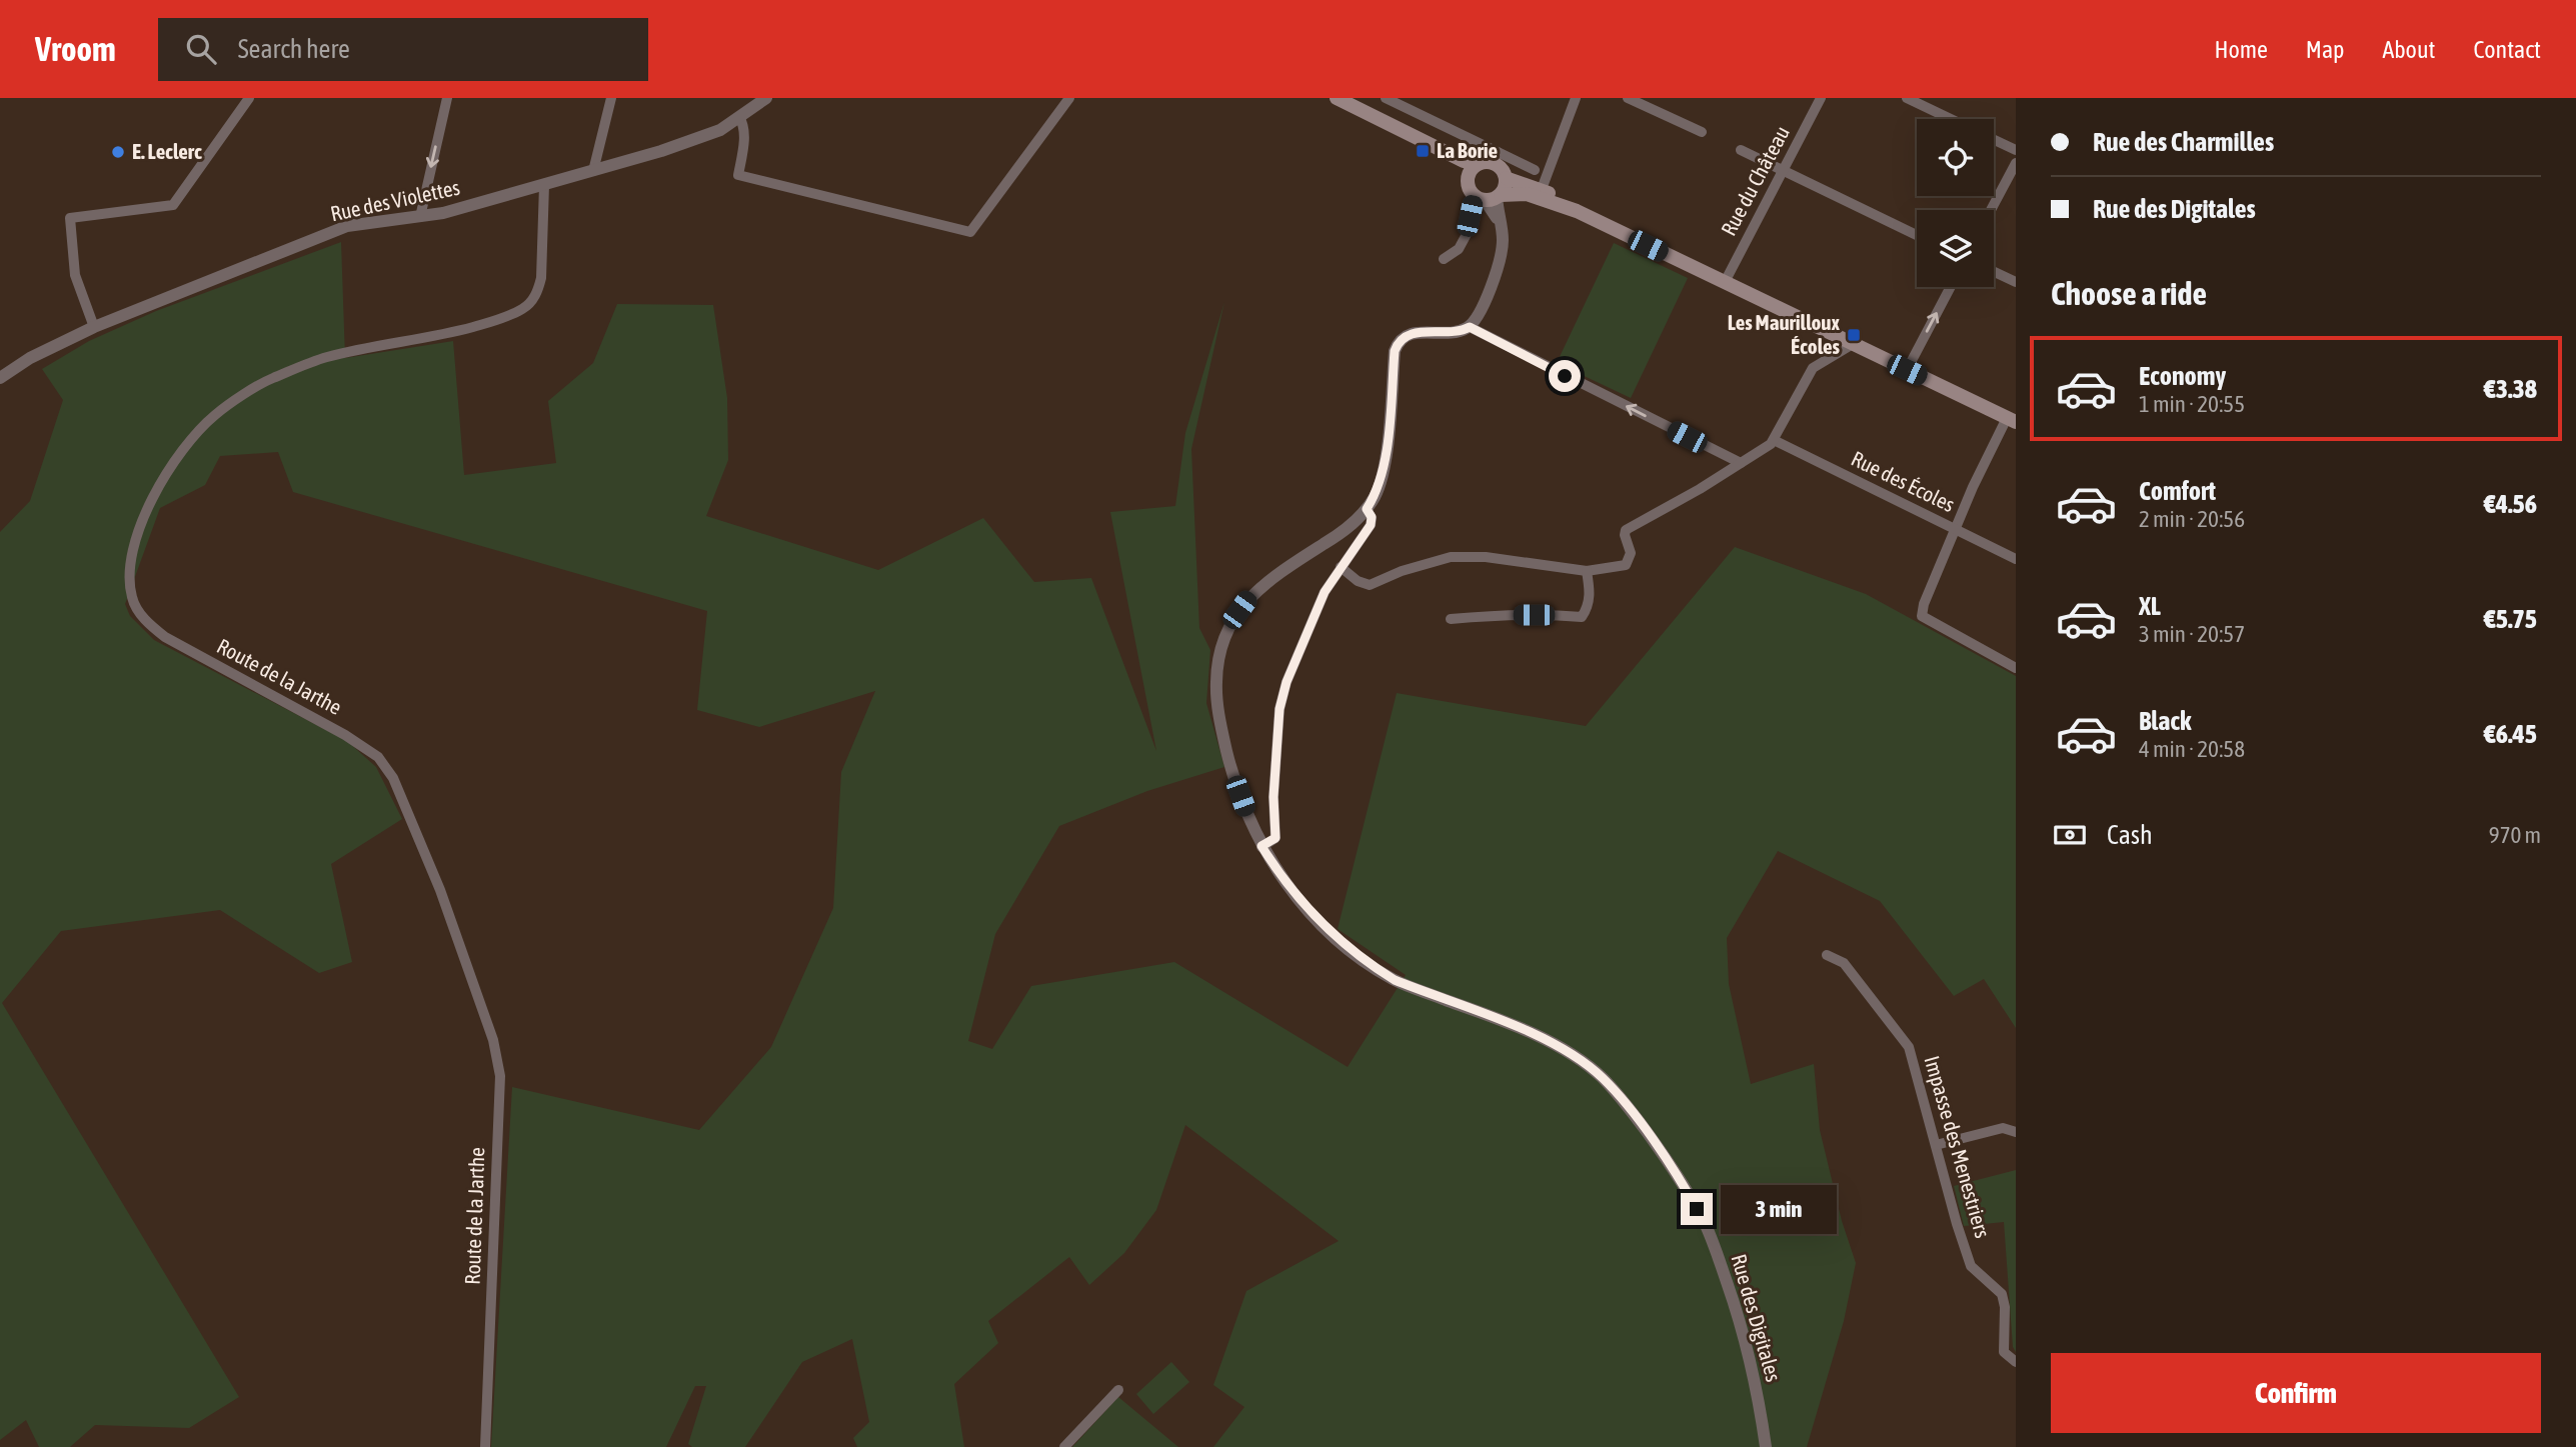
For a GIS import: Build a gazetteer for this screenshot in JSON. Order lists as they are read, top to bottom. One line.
{"streets":{"street":["Rue du Château","Rue des Violettes","Rue des Écoles","Route de la Jarthe","Impasse des Menestriers","Rue des Digitales"]},"crossings":[["Rue des Violettes","Route de la Jarthe"]],"places":{"transit":["La Borie","Les Maurilloux Écoles"],"other":["E. Leclerc"]},"page":{"header":"Vroom","search":"Search here","nav":["Home","Map","About","Contact"],"banner":["Rue des Charmilles","Rue des Digitales"],"heading":"Choose a ride","list":[{"name":"Economy","note":"1 min · 20:55","value":"€3.38"},{"name":"Comfort","note":"2 min · 20:56","value":"€4.56"},{"name":"XL","note":"3 min · 20:57","value":"€5.75"},{"name":"Black","note":"4 min · 20:58","value":"€6.45"}],"pay":["Cash","970 m"],"bubble":"3 min","buttons":"Confirm"}}
